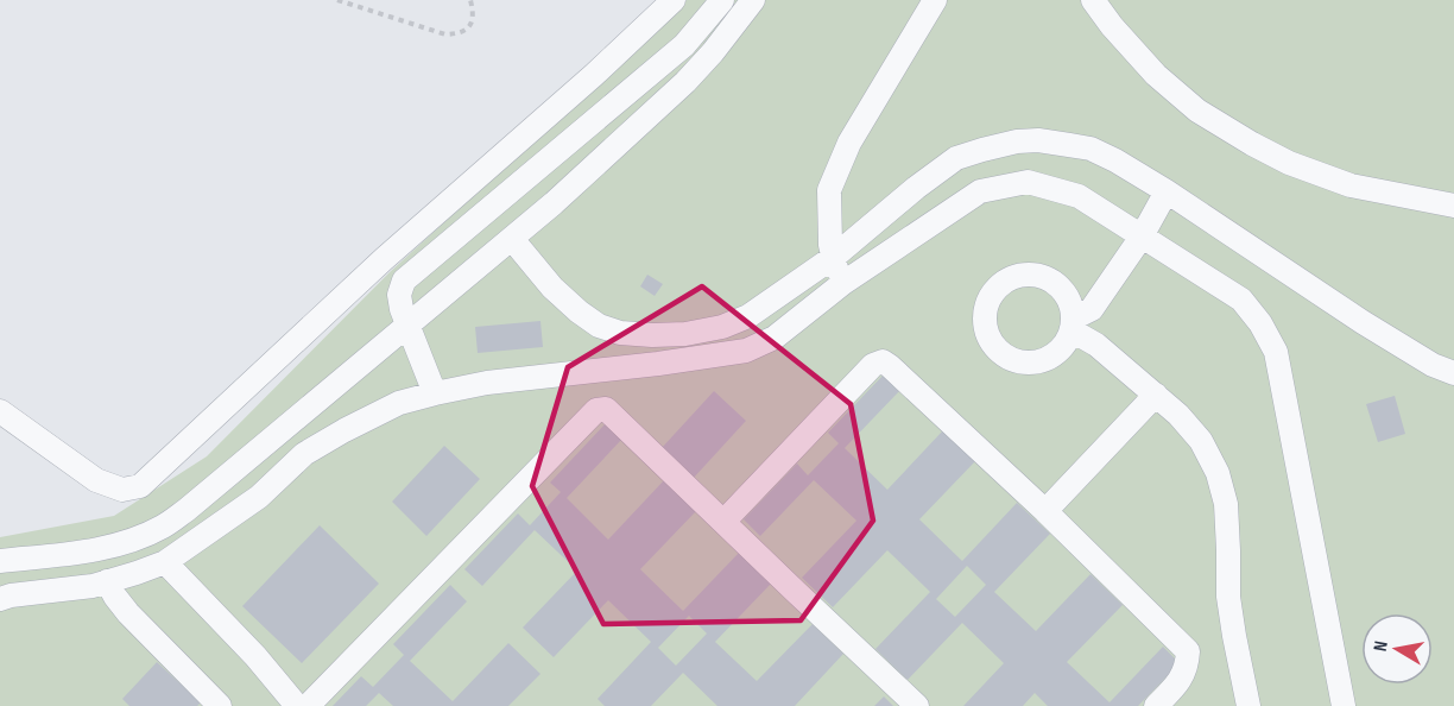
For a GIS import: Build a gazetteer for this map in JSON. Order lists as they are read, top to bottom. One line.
{"north":"left"}
